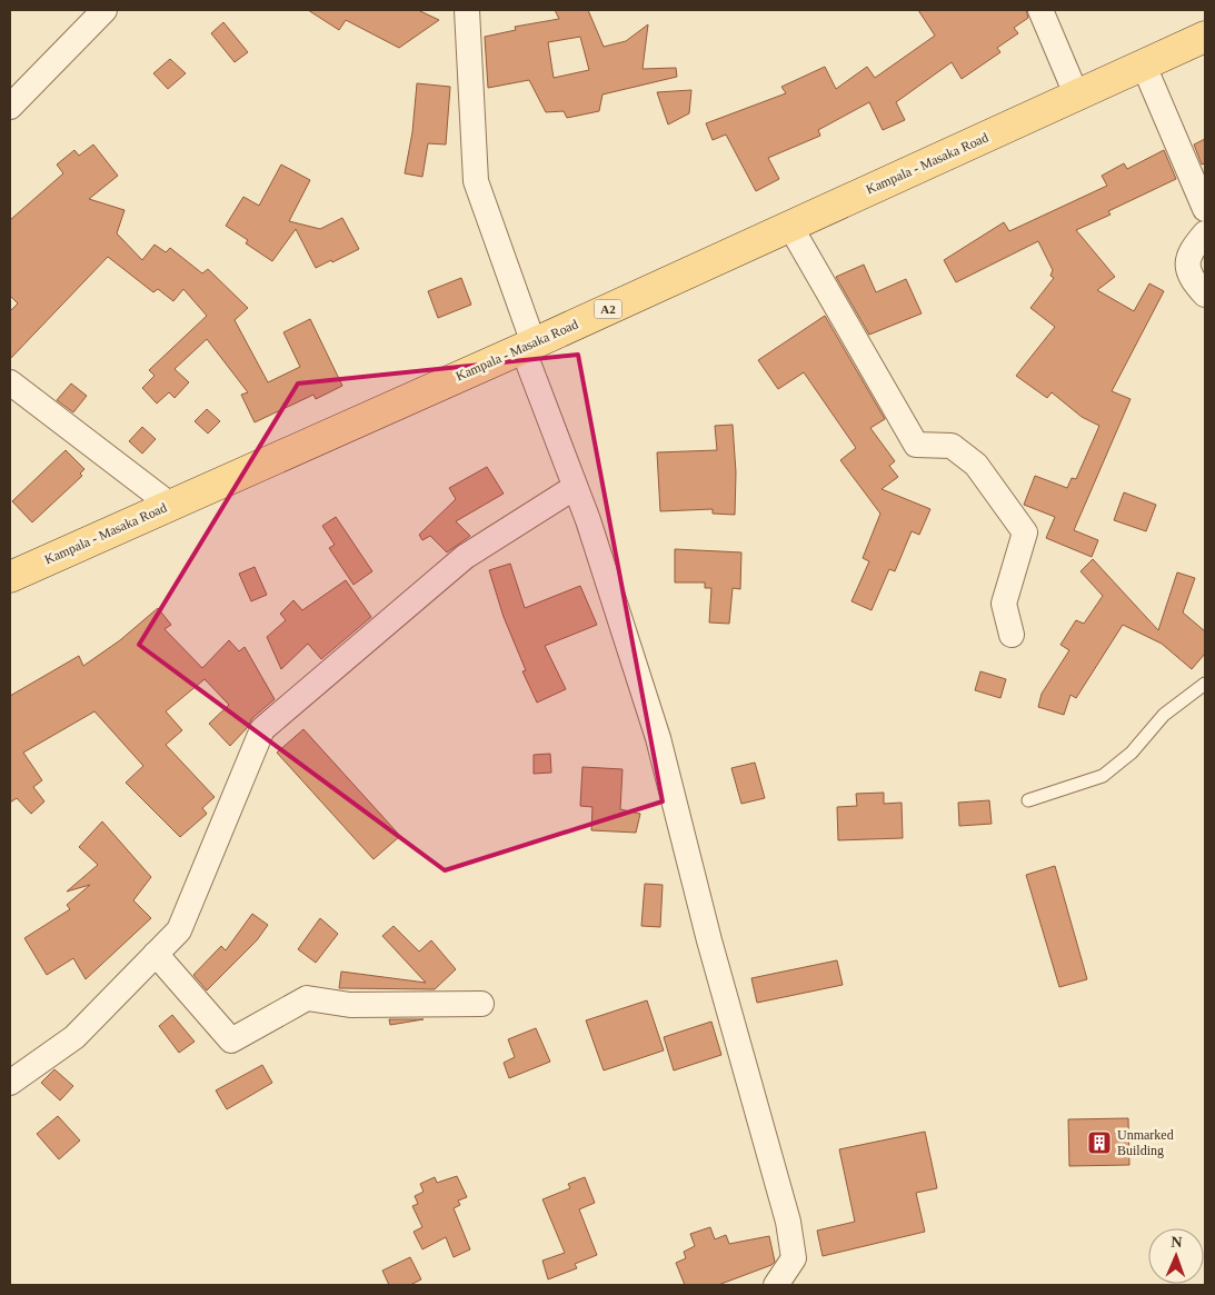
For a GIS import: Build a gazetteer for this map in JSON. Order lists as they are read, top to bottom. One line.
{"streets":{"main road":["Kampala - Masaka Road","A2"]},"places":{"building":["Unmarked Building"]},"north":"top"}
